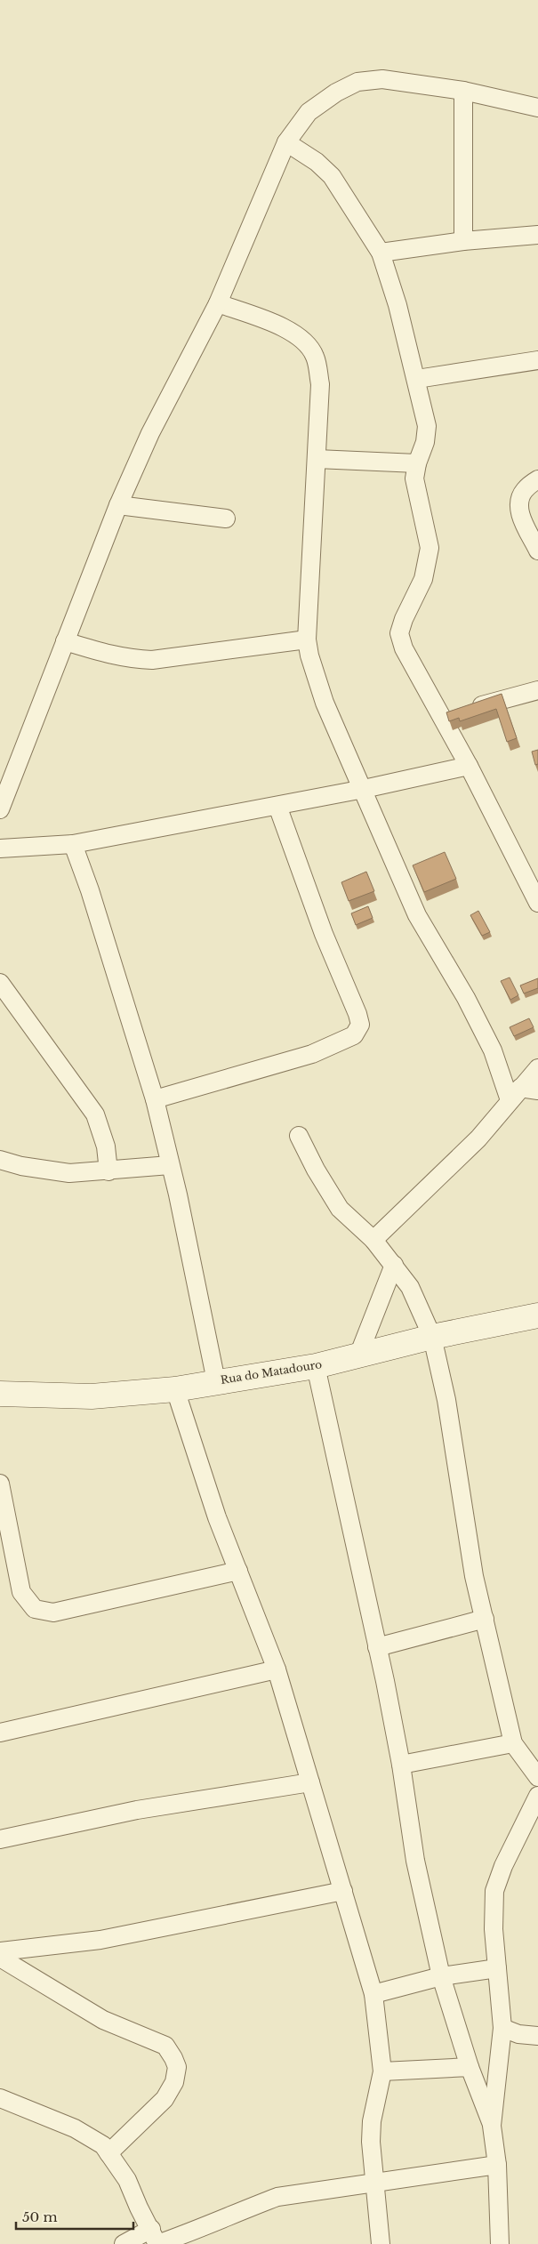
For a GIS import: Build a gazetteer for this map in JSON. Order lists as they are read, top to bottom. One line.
{"streets":{"street":["Rua do Matadouro"]},"scale_bar":"50 m"}
